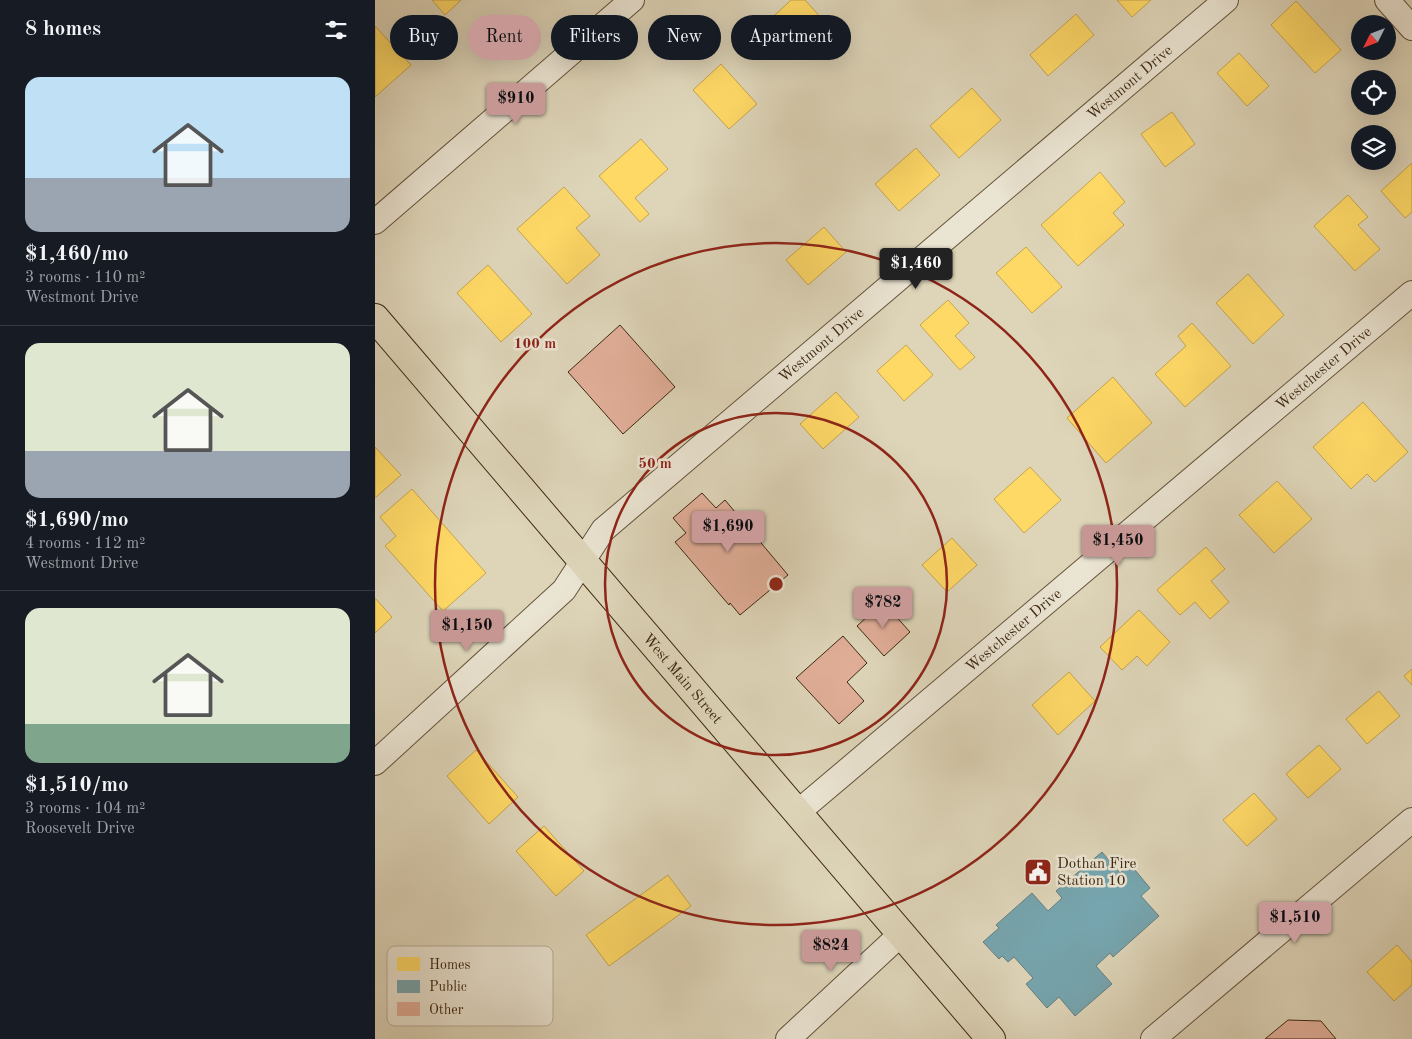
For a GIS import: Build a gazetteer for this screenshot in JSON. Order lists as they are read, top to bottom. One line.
{"streets":{"main road":["West Main Street"],"street":["Westmont Drive","Westchester Drive"]},"crossings":[["Westmont Drive","West Main Street"],["Westchester Drive","West Main Street"]],"places":{"public building":["Dothan Fire Station 10"]},"legend":["Homes","Public","Other"],"north":"bottom left","page":{"heading":"8 homes","chip":["Buy","Rent","Filters","New","Apartment"],"list":[{"name":"$1,460/mo","note":"3 rooms · 110 m² · Westmont Drive"},{"name":"$1,690/mo","note":"4 rooms · 112 m² · Westmont Drive"},{"name":"$1,510/mo","note":"3 rooms · 104 m² · Roosevelt Drive"}],"price":["$910","$1,460","$1,690","$1,450","$782","$1,150","$1,510","$824"]},"rings":["100 m","50 m"]}
